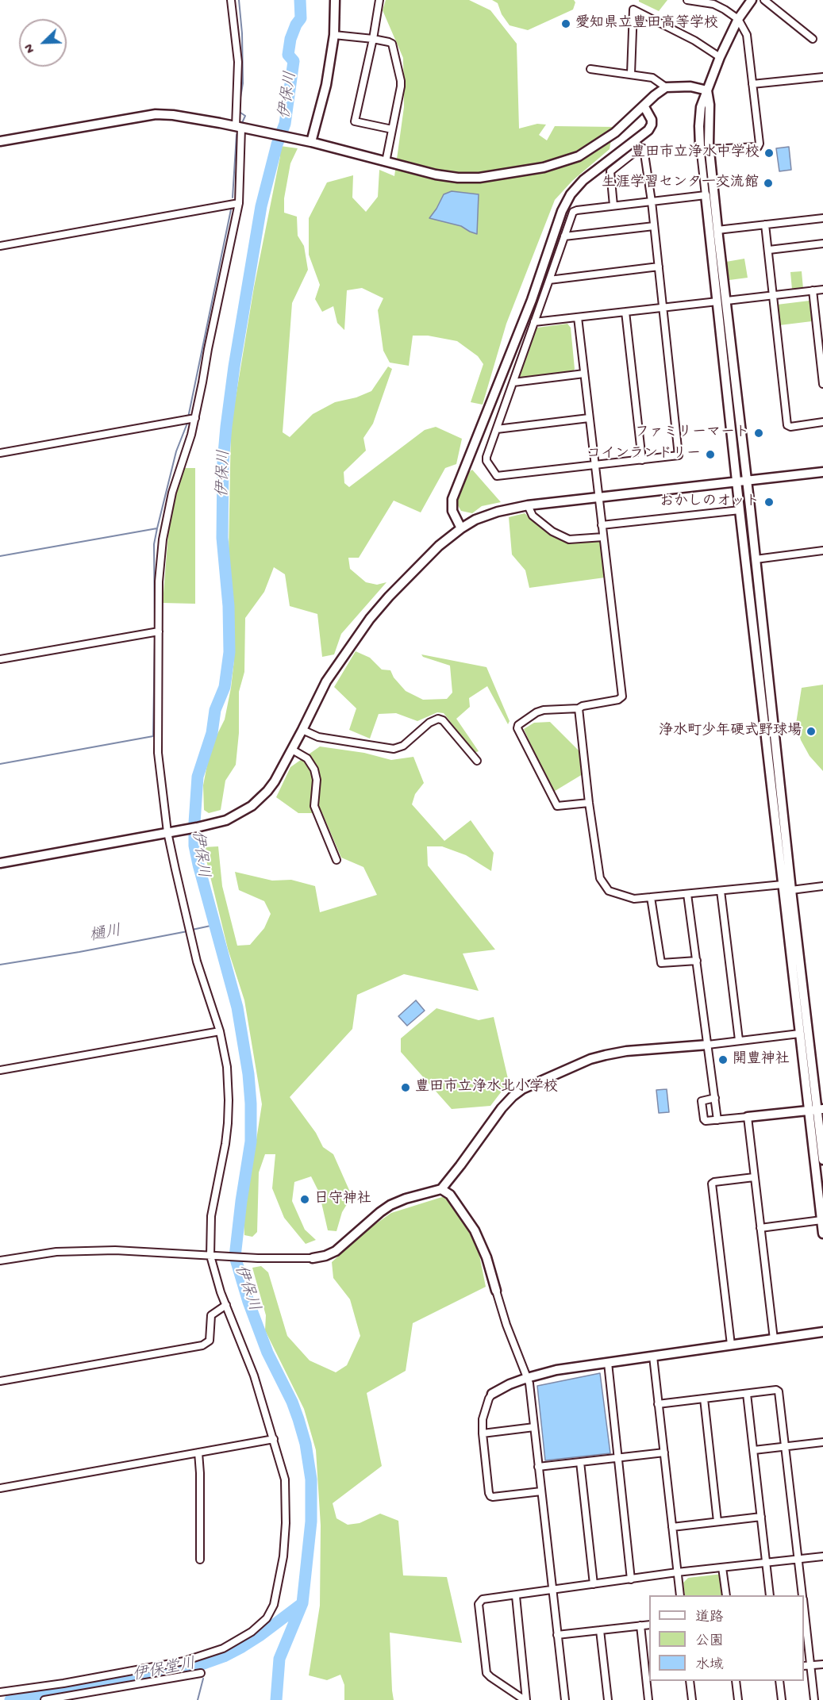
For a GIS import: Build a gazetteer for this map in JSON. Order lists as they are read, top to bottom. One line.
{"water":["伊保川","樋川","伊保堂川"],"places":["愛知県立豊田高等学校","豊田市立浄水中学校","生涯学習センタ一交流館","ファミリーマート","コインランドリー","おかしのオット","浄水町少年硬式野球場","開豊神社","豊田市立浄水北小学校","日守神社"],"legend":["道路","公園","水域"],"north":"bottom left"}
